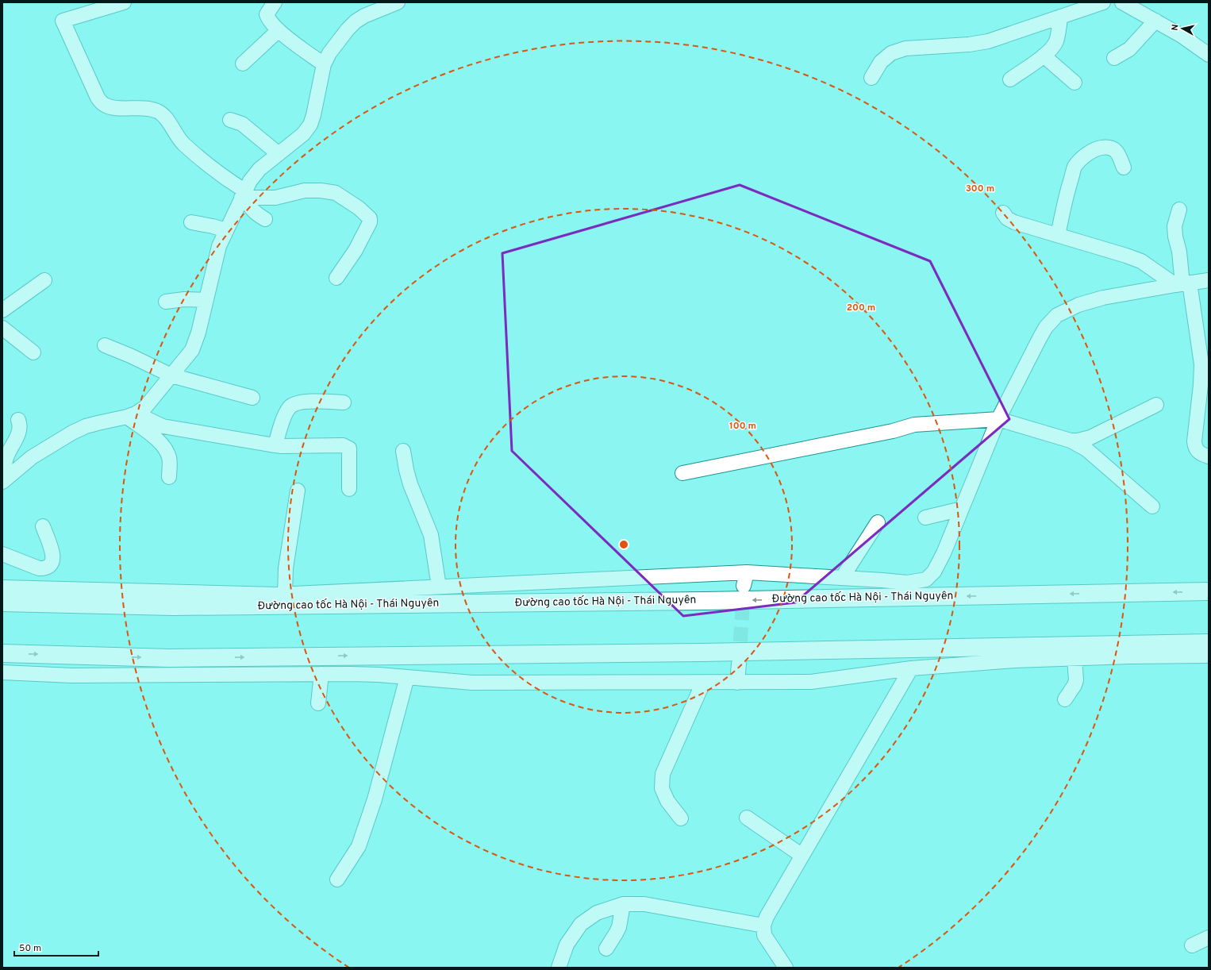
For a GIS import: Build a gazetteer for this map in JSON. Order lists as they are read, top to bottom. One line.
{"streets":{"highway":["Đường cao tốc Hà Nội - Thái Nguyên"]},"scale_bar":"50 m","north":"left","rings":["300 m","200 m","100 m"]}
